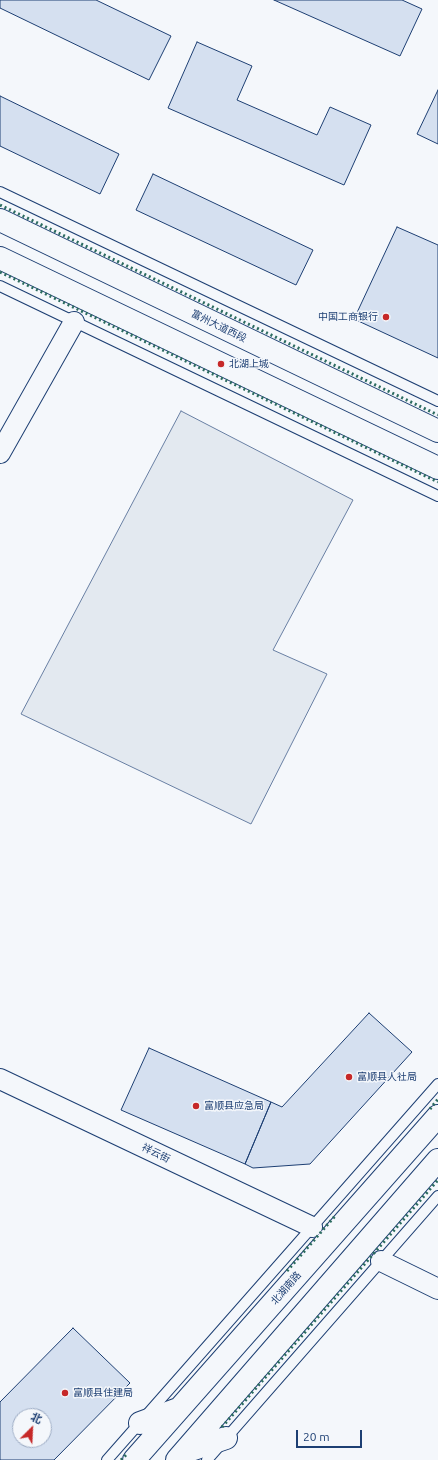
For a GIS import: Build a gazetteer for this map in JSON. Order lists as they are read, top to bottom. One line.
{"streets":{"main road":["富州大道西段","北湖南路"],"street":["祥云街"]},"places":["中国工商银行","北湖上城","富顺县人社局","富顺县应急局","富顺县住建局"],"scale_bar":"20 m","north":"top right"}
